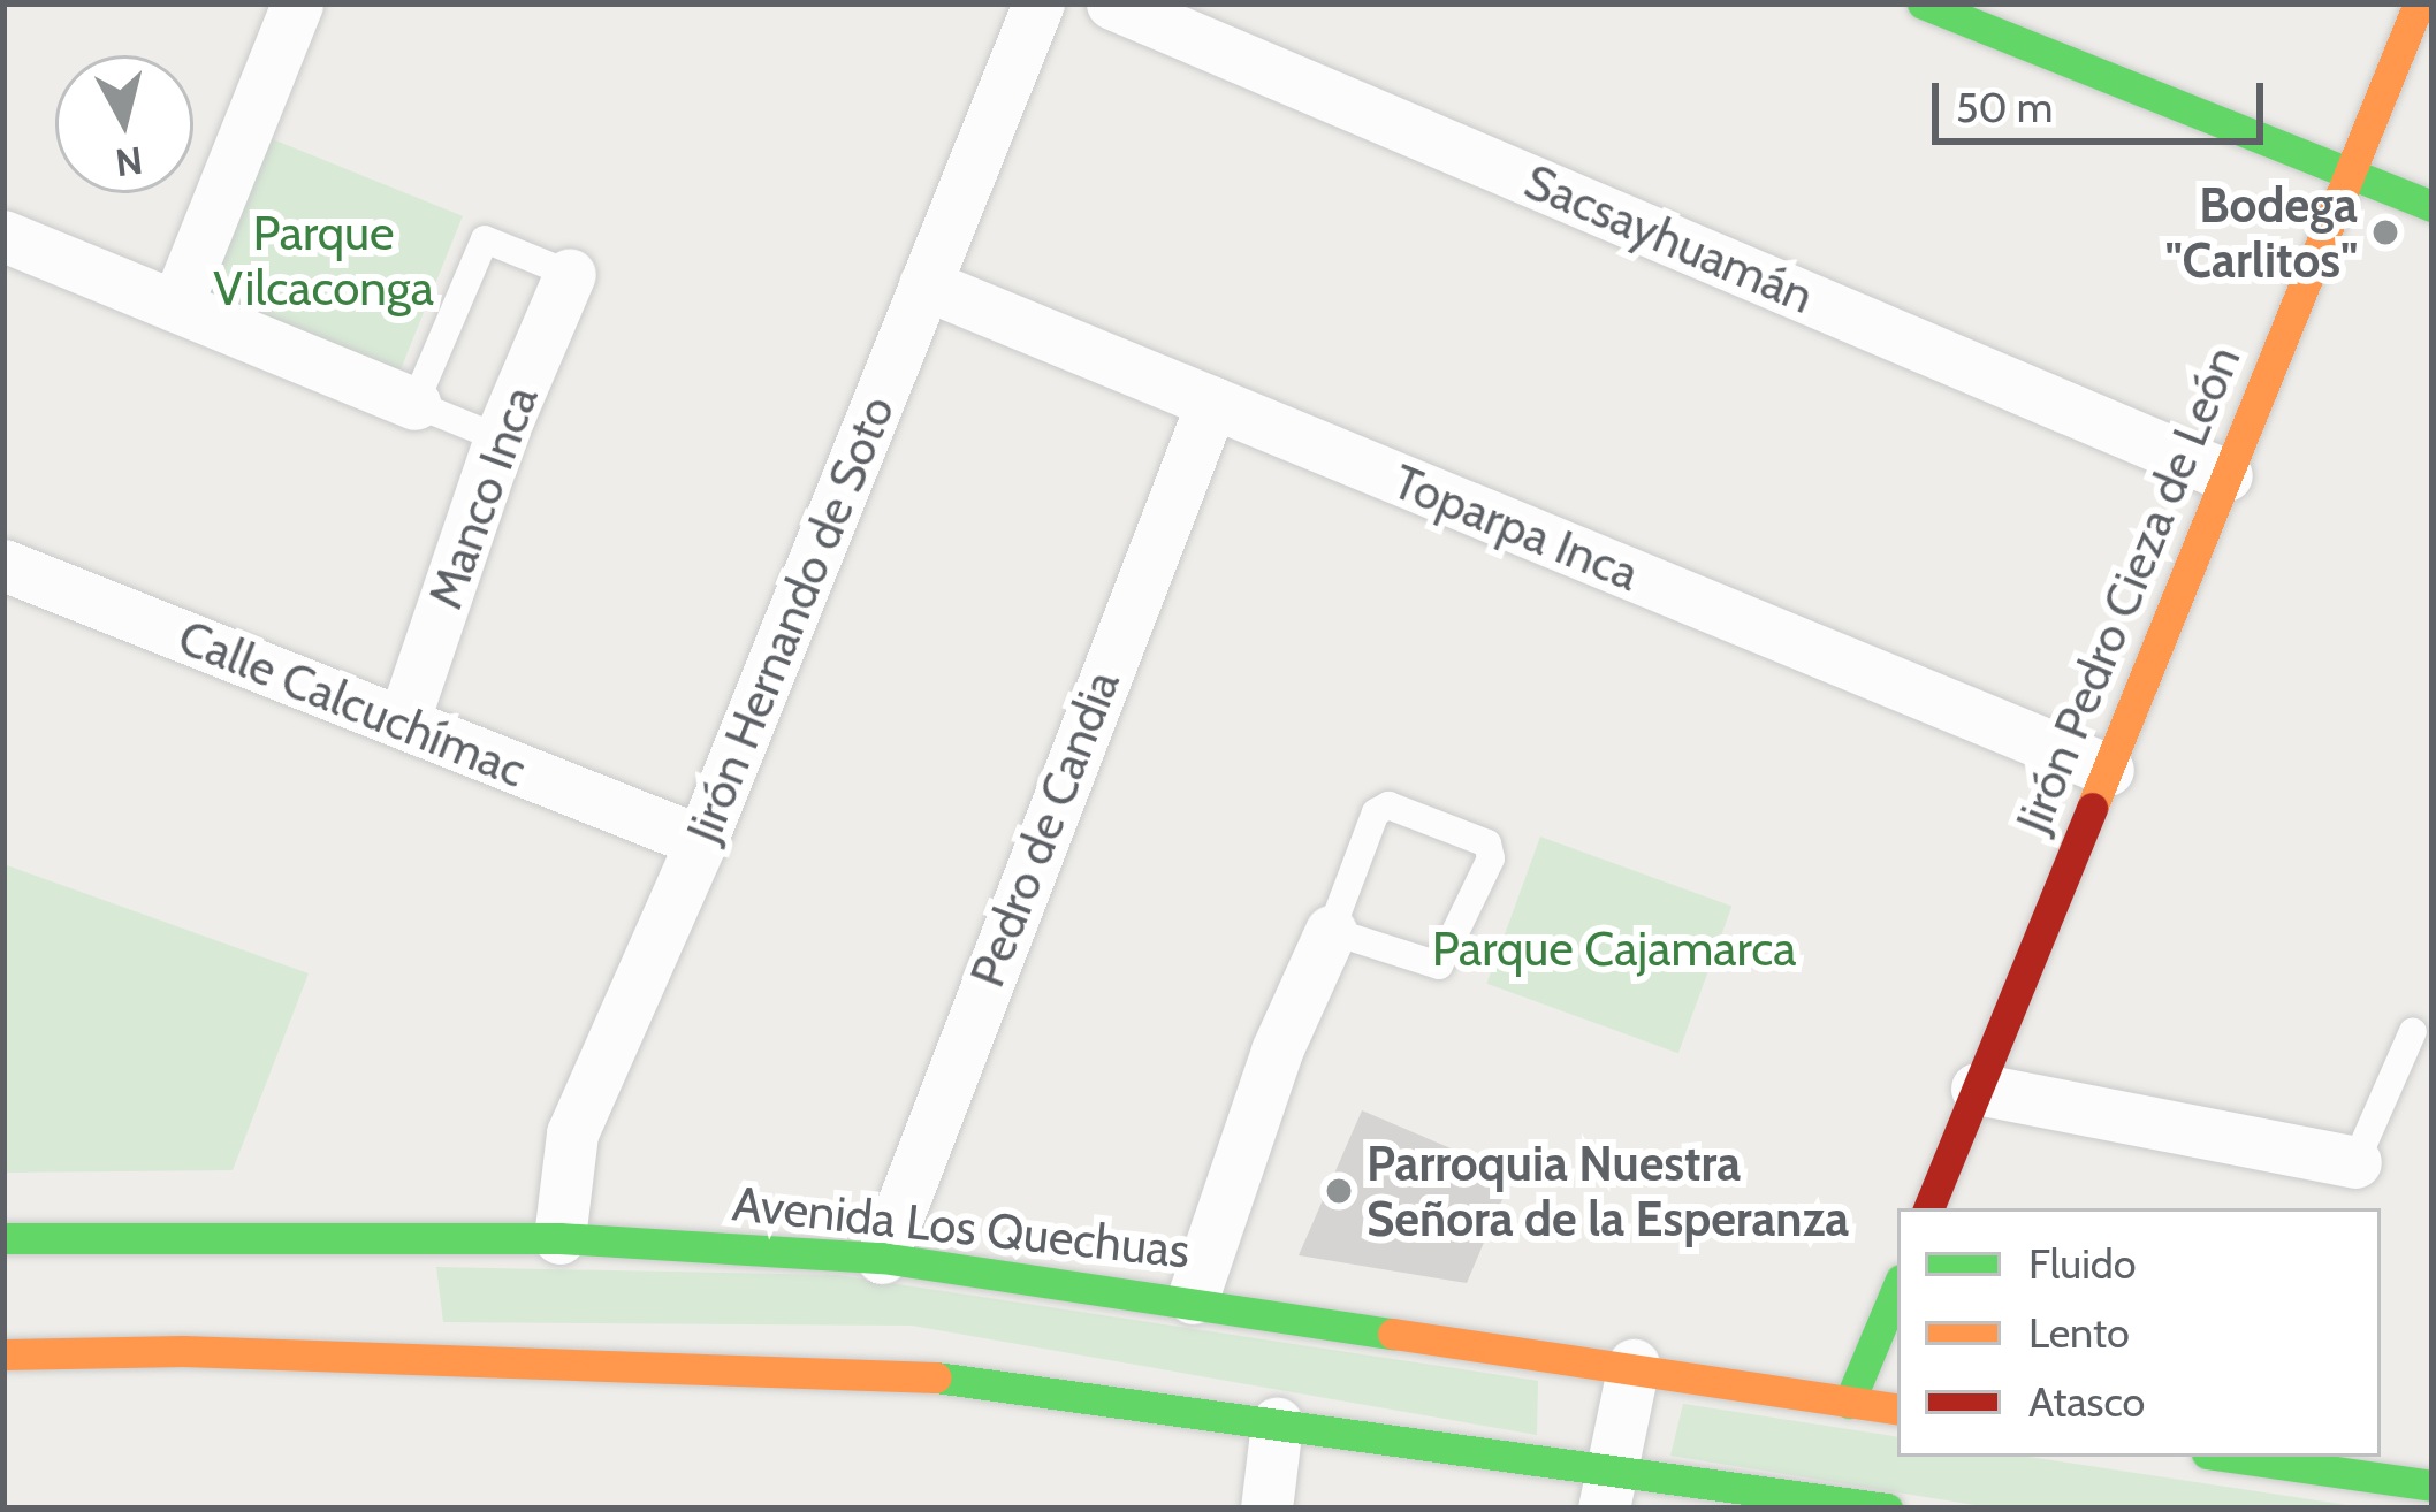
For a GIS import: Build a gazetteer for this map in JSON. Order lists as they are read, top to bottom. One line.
{"streets":{"main road":["Jirón Pedro Cieza de León","Avenida Los Quechuas"],"street":["Sacsayhuamán","Manco Inca","Toparpa Inca","Jirón Hernando de Soto","Calle Calcuchímac","Pedro de Candia"]},"crossings":[["Sacsayhuamán","Jirón Pedro Cieza de León"],["Manco Inca","Calle Calcuchímac"],["Toparpa Inca","Jirón Pedro Cieza de León"],["Toparpa Inca","Jirón Hernando de Soto"],["Toparpa Inca","Pedro de Candia"],["Jirón Hernando de Soto","Calle Calcuchímac"],["Jirón Hernando de Soto","Avenida Los Quechuas"],["Pedro de Candia","Avenida Los Quechuas"]],"parks":["Parque Vilcaconga","Parque Cajamarca"],"places":["Bodega \"Carlitos\"","Parroquia Nuestra Señora de la Esperanza"],"legend":["Fluido","Lento","Atasco"],"scale_bar":"50 m","north":"bottom"}
